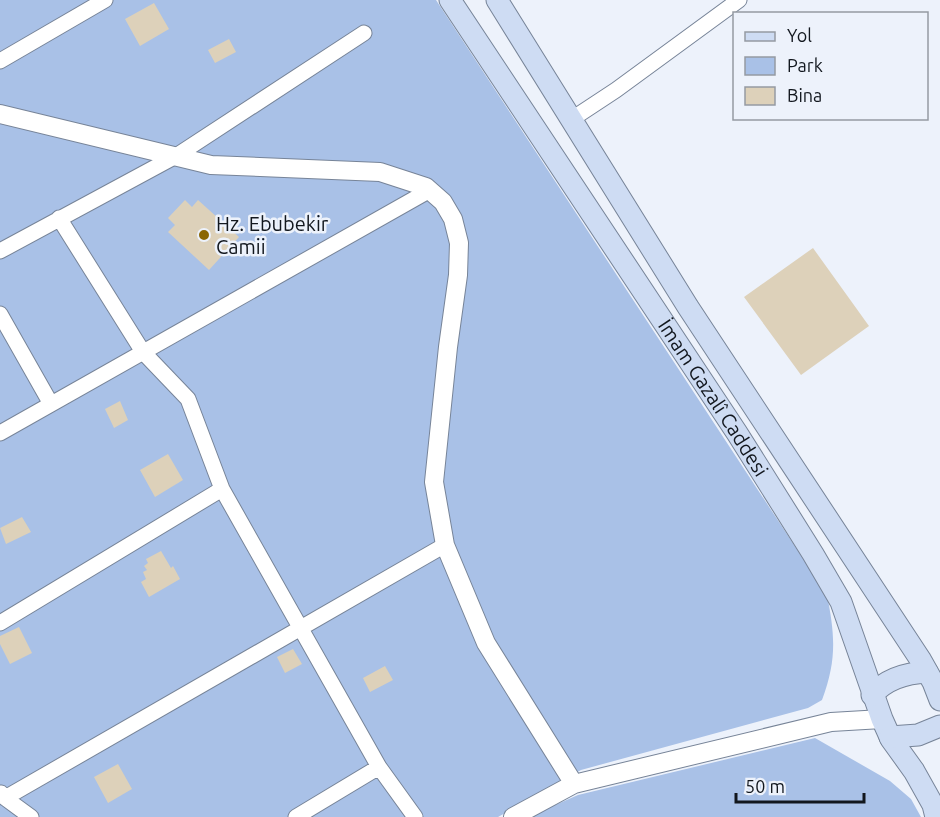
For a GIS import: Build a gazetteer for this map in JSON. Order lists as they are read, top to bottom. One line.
{"streets":{"main road":["İmam Gazalî Caddesi"]},"places":["Hz. Ebubekir Camii"],"legend":["Yol","Park","Bina"],"scale_bar":"50 m"}
